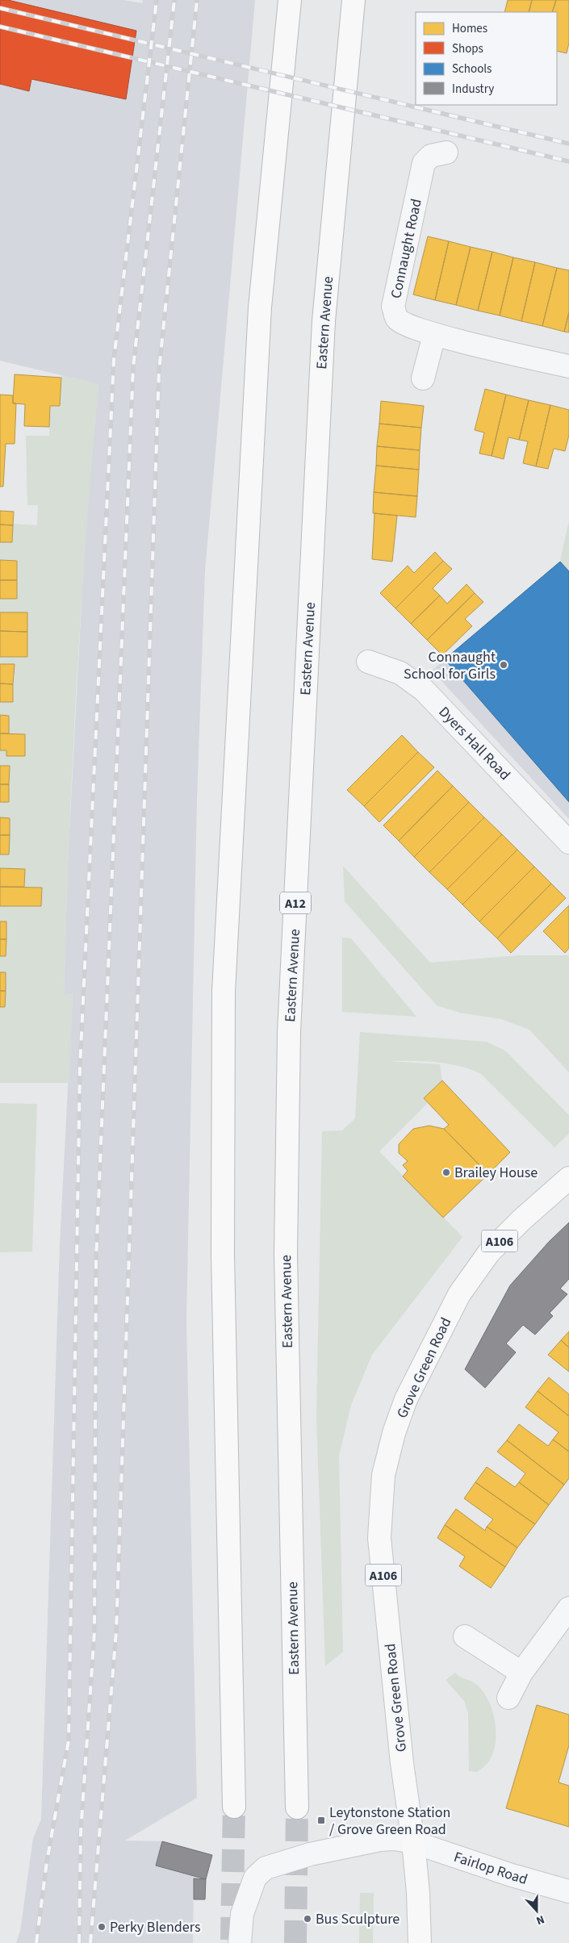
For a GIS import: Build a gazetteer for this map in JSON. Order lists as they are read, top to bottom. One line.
{"streets":{"main road":["Eastern Avenue","A12","A106","Grove Green Road"],"street":["Connaught Road","Dyers Hall Road","Fairlop Road"]},"crossings":[["Grove Green Road","Fairlop Road"]],"places":{"other":["Connaught School for Girls","Brailey House","Bus Sculpture","Perky Blenders"],"transit":["Leytonstone Station / Grove Green Road"]},"legend":["Homes","Shops","Schools","Industry"],"north":"bottom"}
